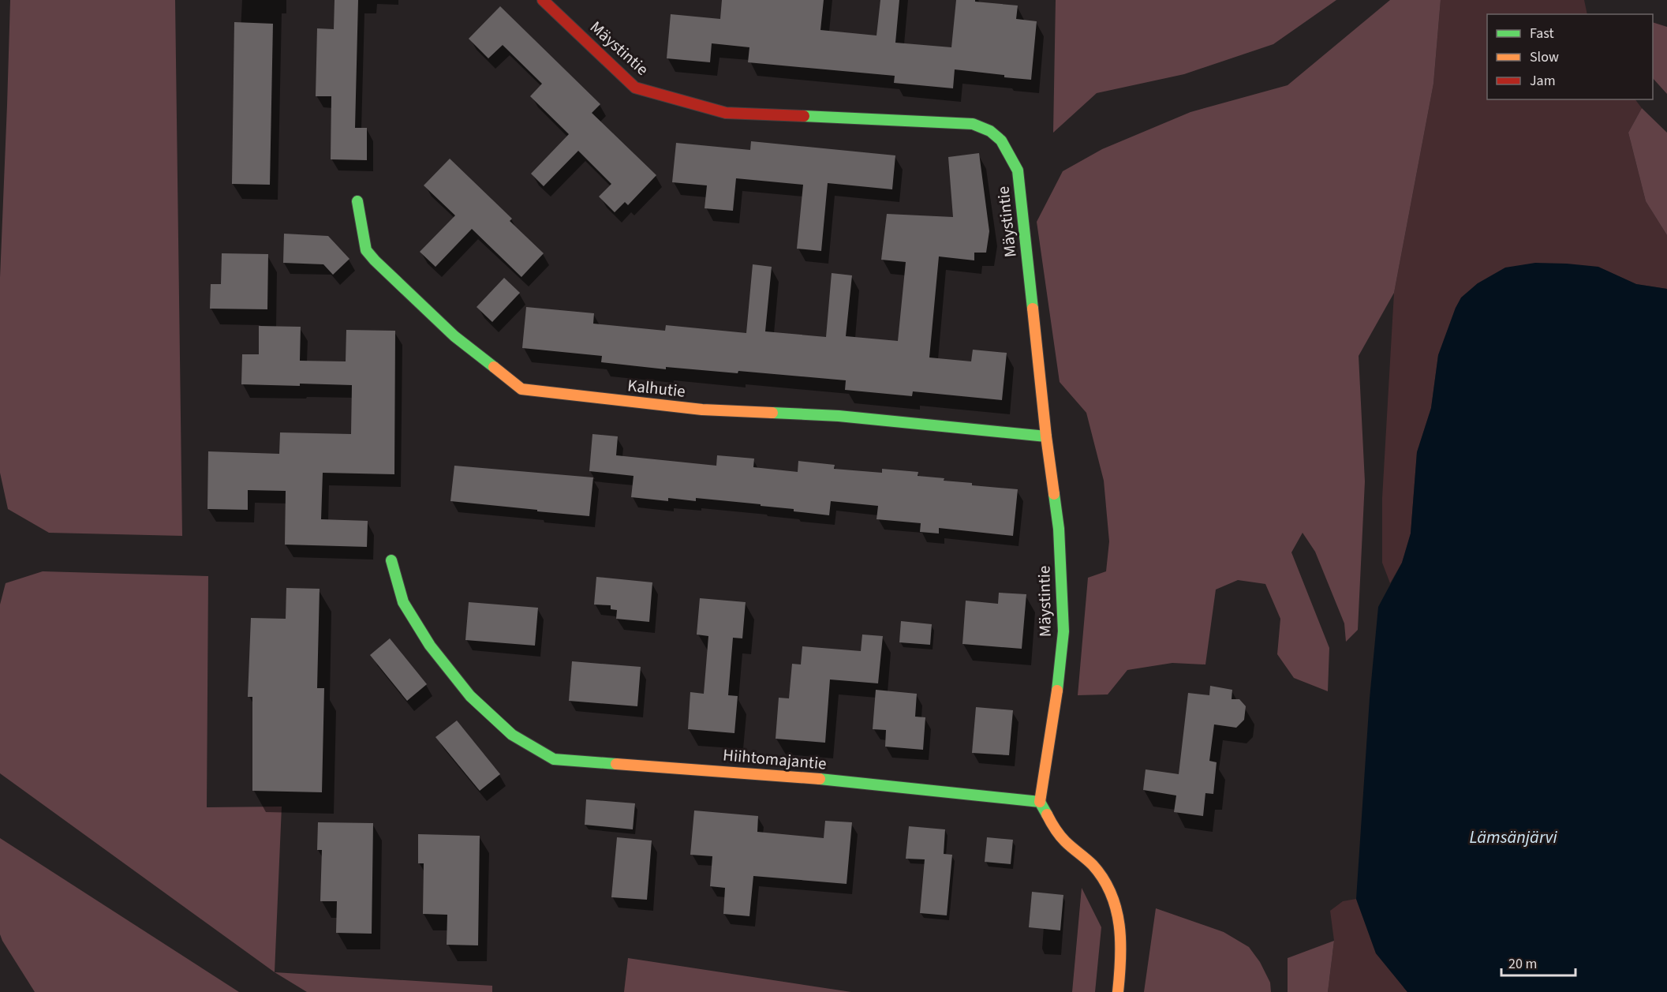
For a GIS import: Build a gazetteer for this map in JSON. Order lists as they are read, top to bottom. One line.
{"streets":{"street":["Mäystintie","Kalhutie","Hiihtomajantie"]},"crossings":[["Mäystintie","Kalhutie"],["Mäystintie","Hiihtomajantie"]],"water":["Lämsänjärvi"],"legend":["Fast","Slow","Jam"],"scale_bar":"20 m"}
